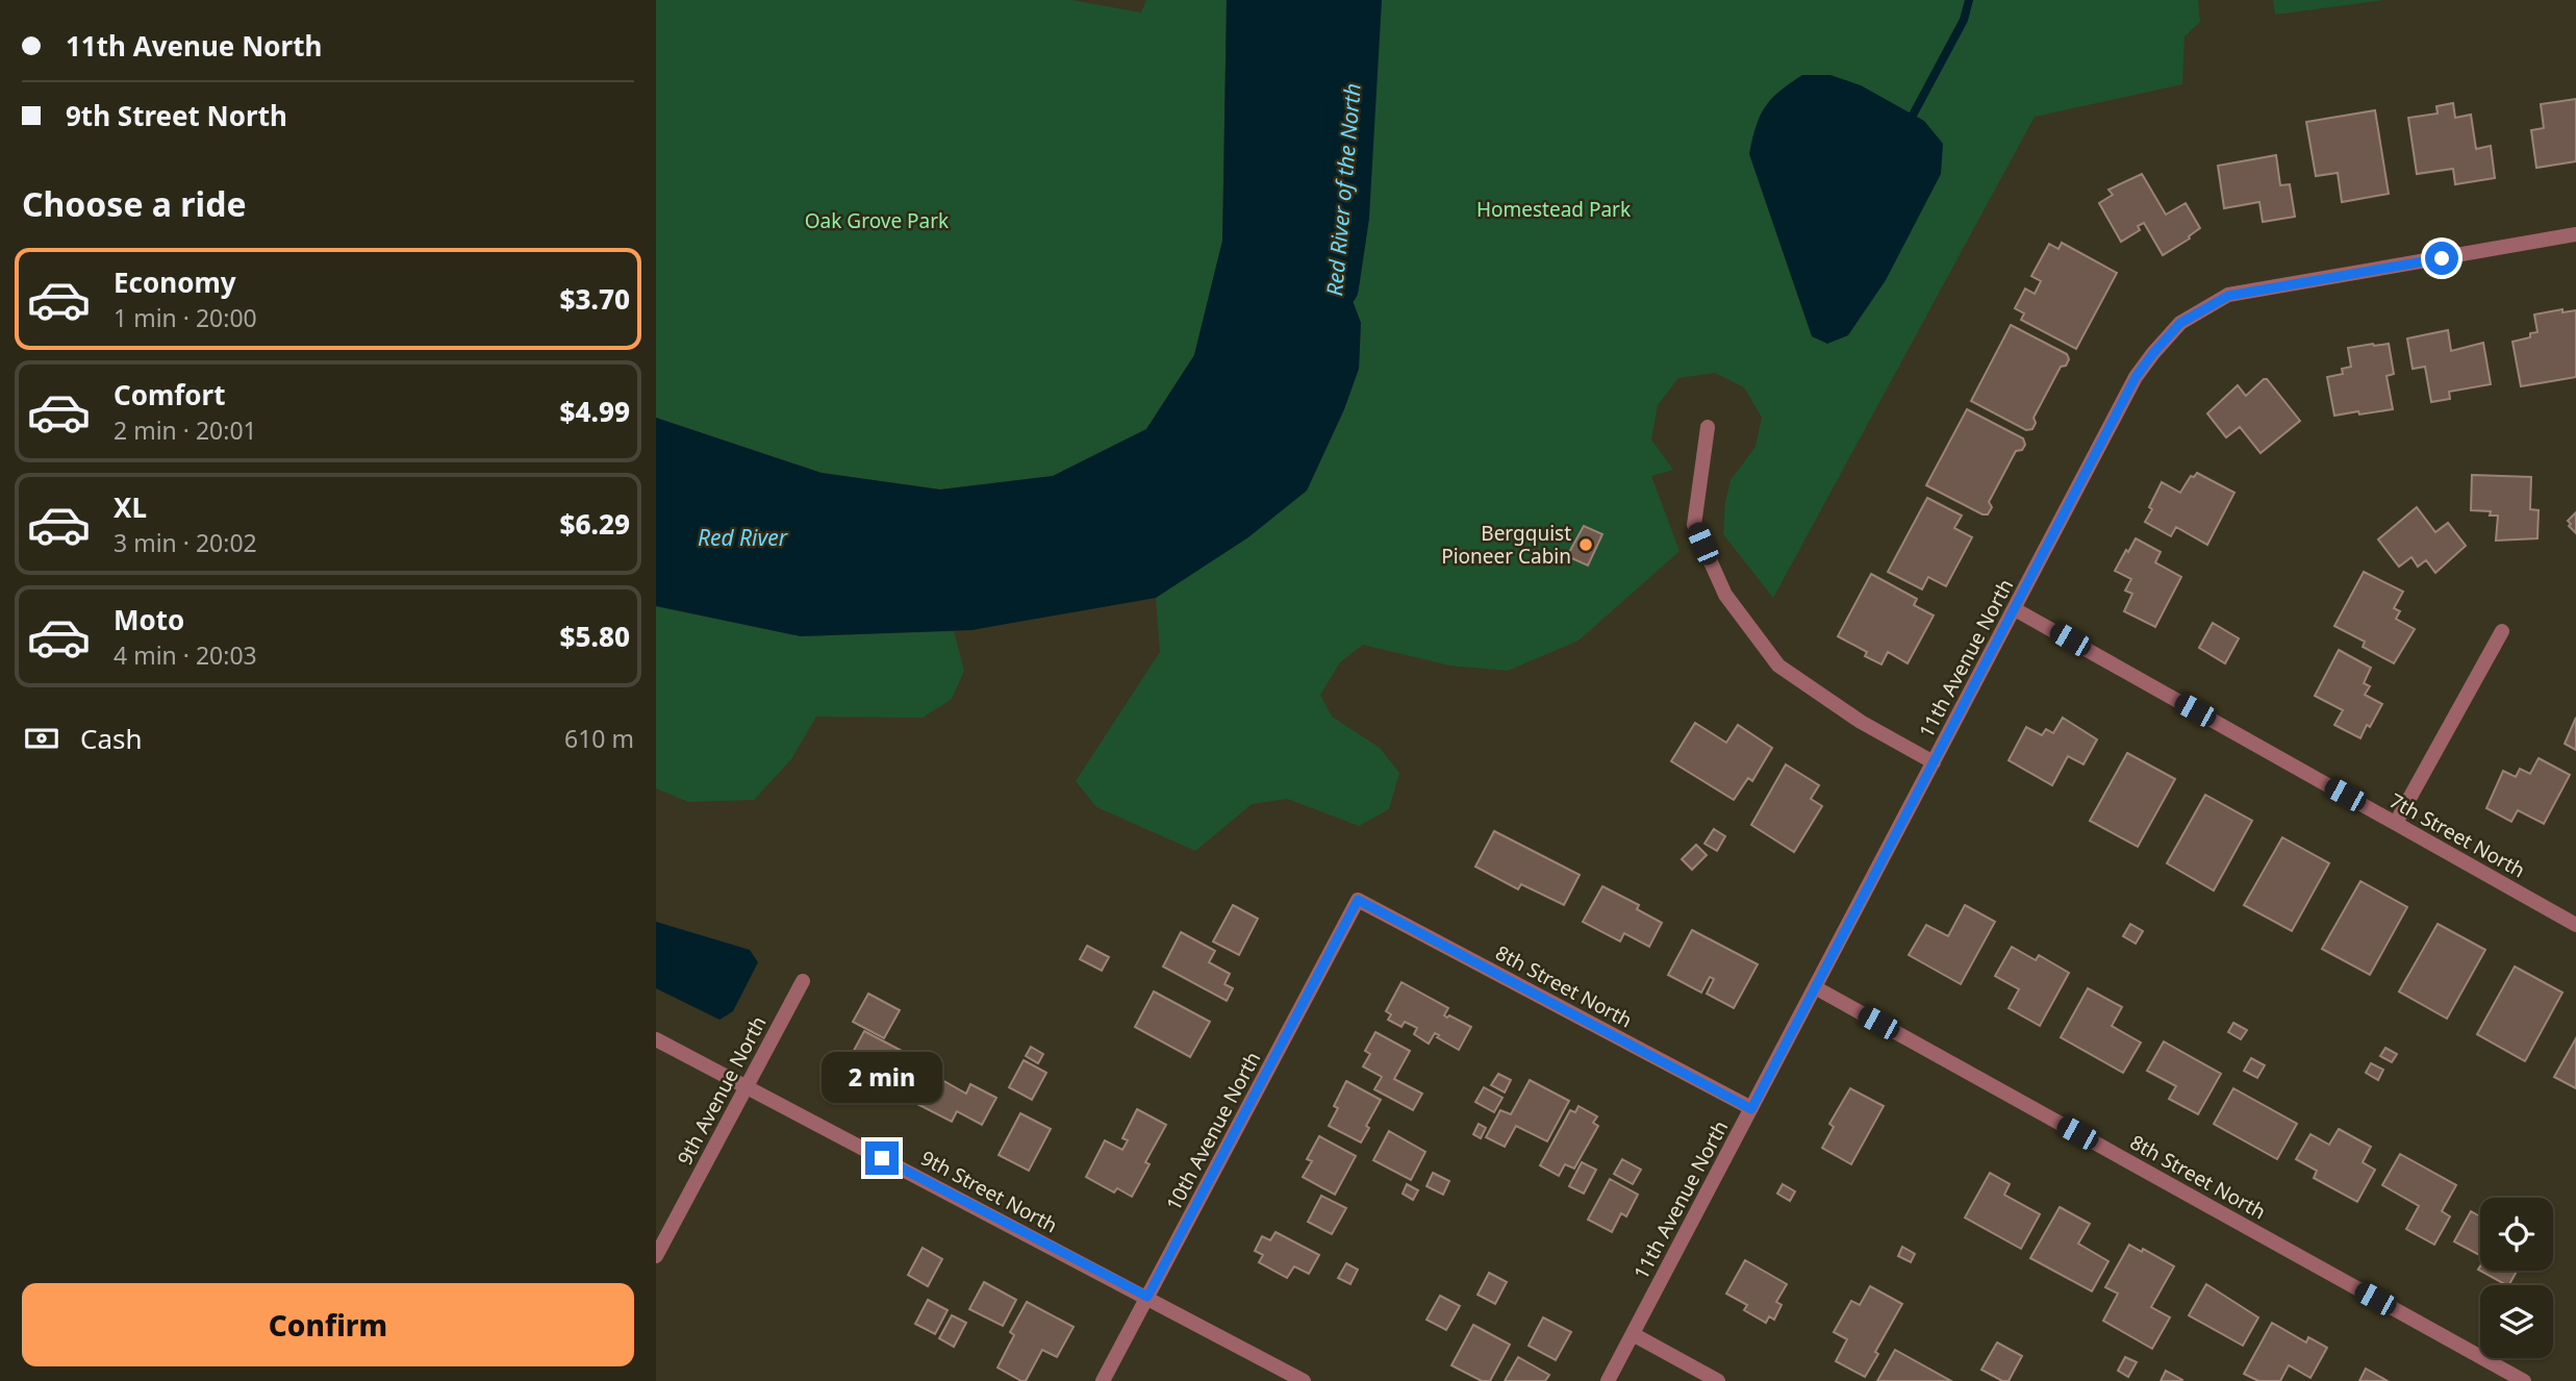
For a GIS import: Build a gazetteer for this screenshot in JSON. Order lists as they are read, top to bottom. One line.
{"streets":{"street":["11th Avenue North","7th Street North","8th Street North","9th Avenue North","10th Avenue North","9th Street North"]},"crossings":[["11th Avenue North","7th Street North"],["11th Avenue North","8th Street North"],["8th Street North","10th Avenue North"],["9th Avenue North","9th Street North"],["10th Avenue North","9th Street North"]],"water":["Red River of the North","Red River"],"parks":["Homestead Park","Oak Grove Park"],"places":["Bergquist Pioneer Cabin"],"page":{"banner":["11th Avenue North","9th Street North"],"heading":"Choose a ride","list":[{"name":"Economy","note":"1 min · 20:00","value":"$3.70"},{"name":"Comfort","note":"2 min · 20:01","value":"$4.99"},{"name":"XL","note":"3 min · 20:02","value":"$6.29"},{"name":"Moto","note":"4 min · 20:03","value":"$5.80"}],"pay":["Cash","610 m"],"bubble":"2 min","buttons":"Confirm"}}
